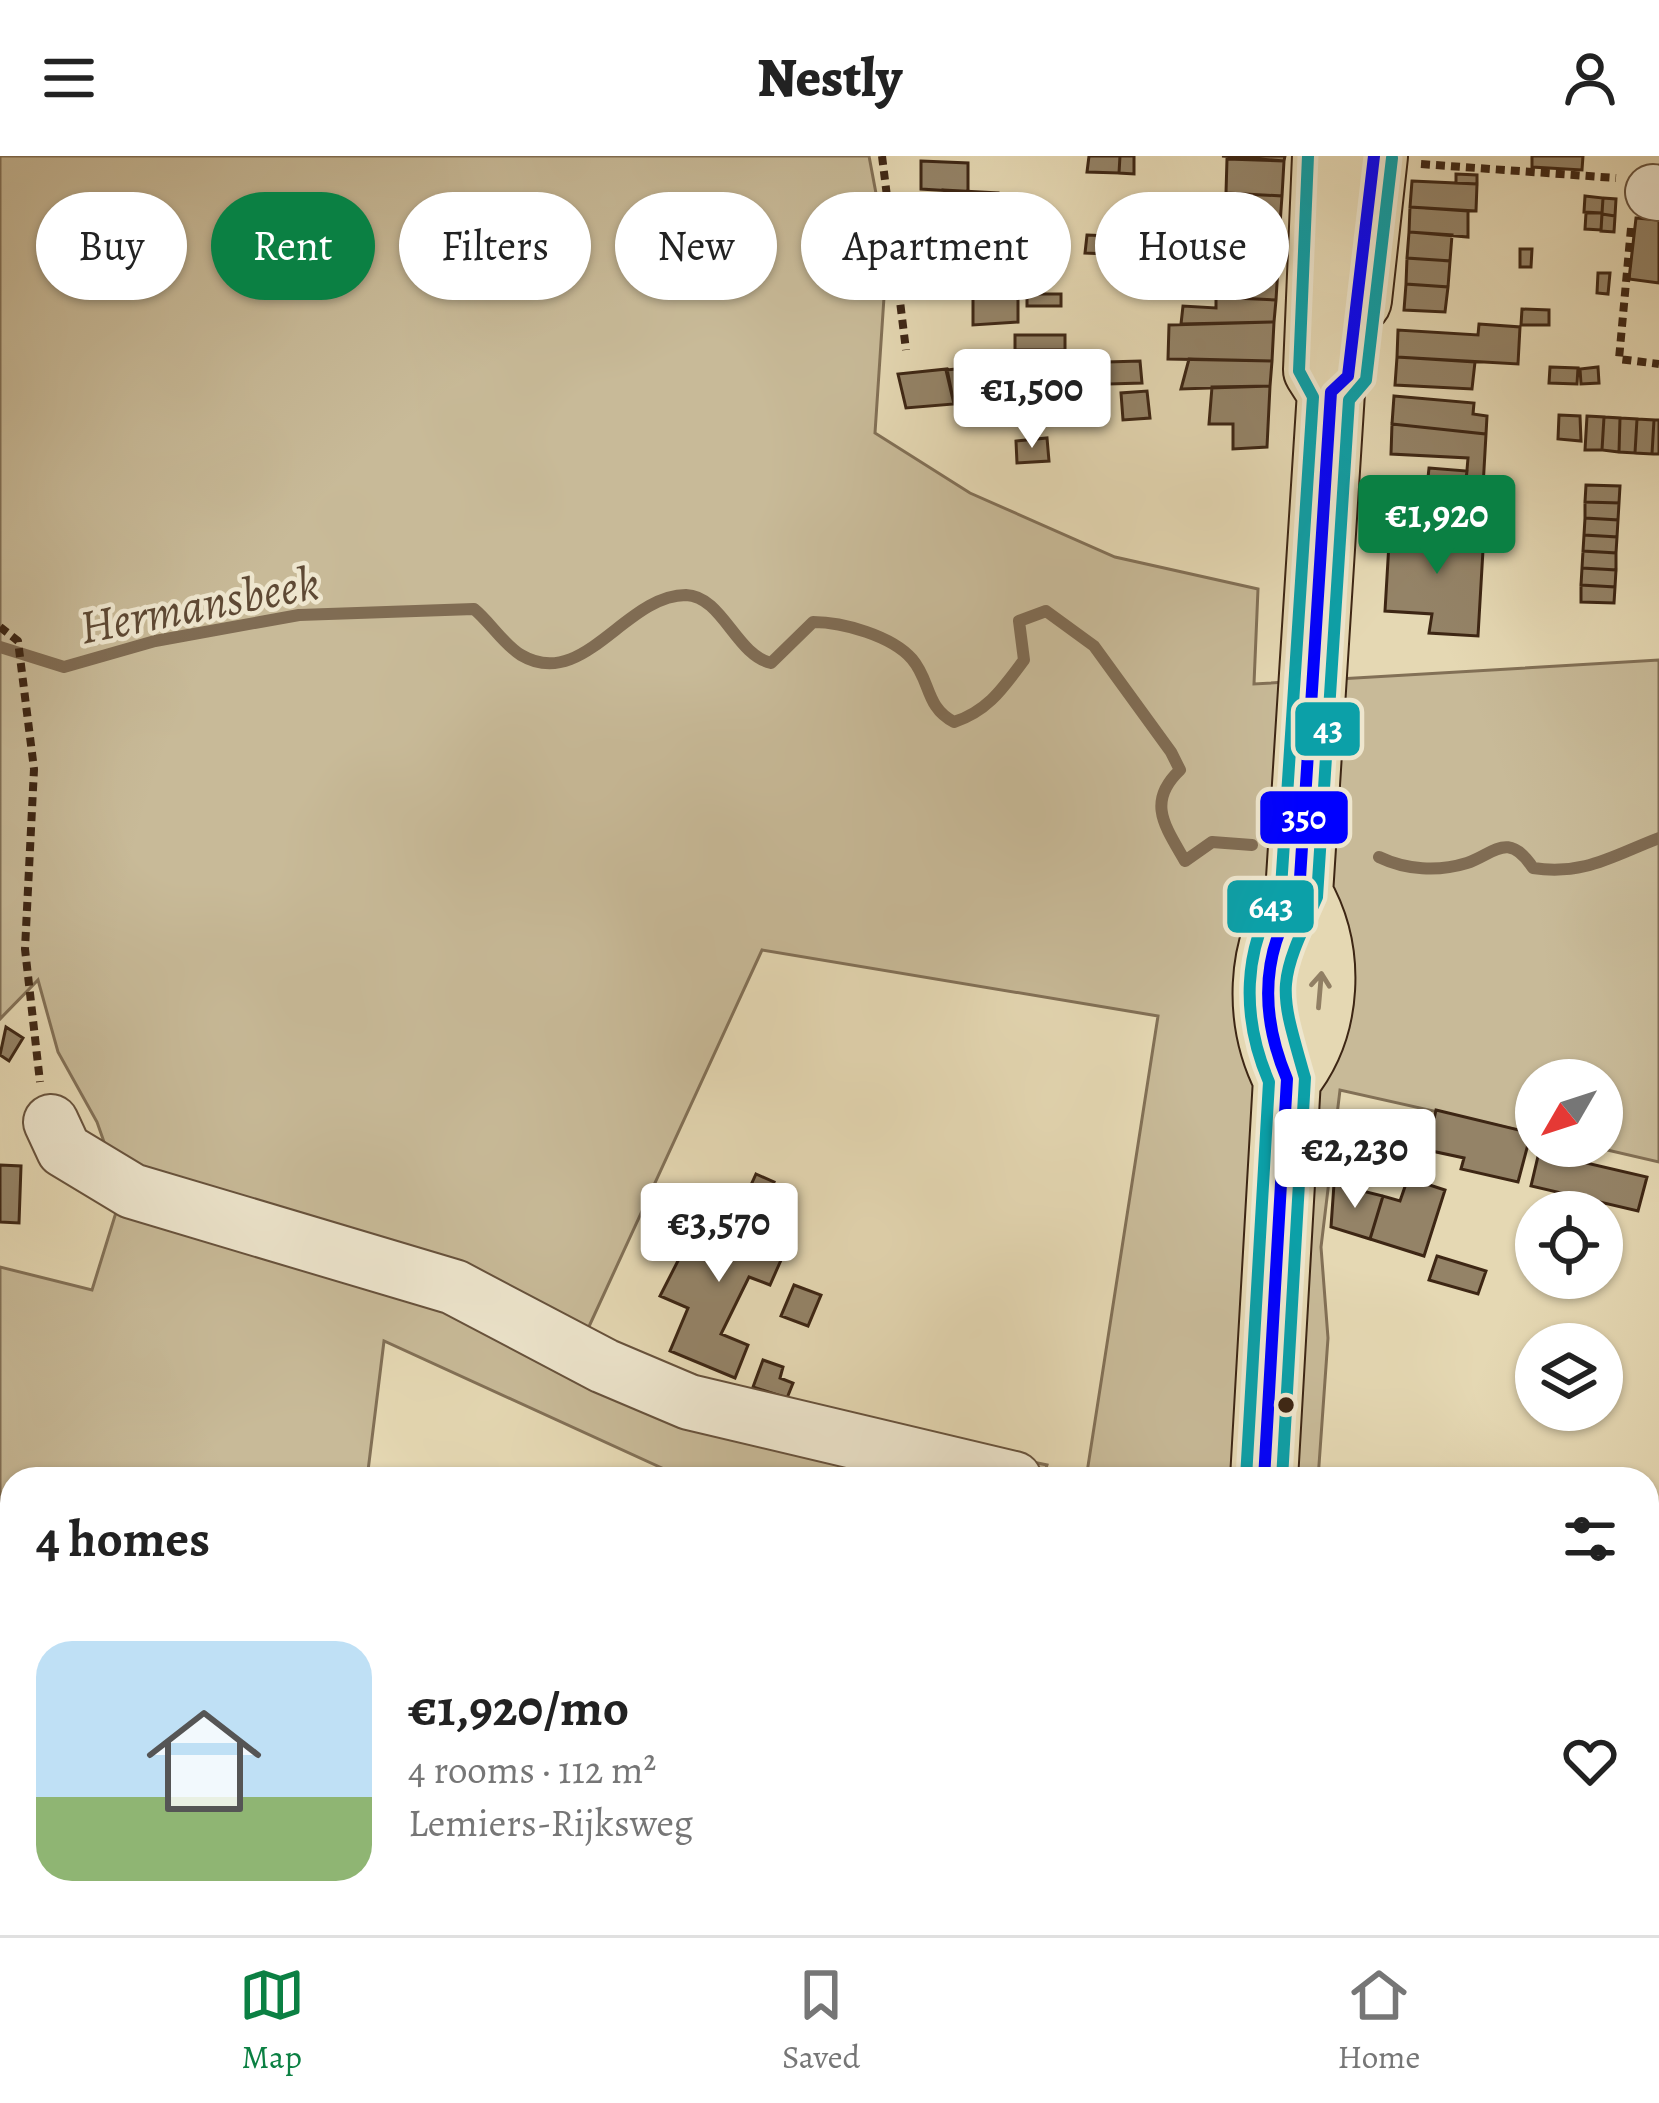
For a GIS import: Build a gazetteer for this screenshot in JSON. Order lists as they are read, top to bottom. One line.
{"water":["Hermansbeek"],"lines":["transit line 350","transit line 643","transit line 43"],"north":"bottom left","page":{"header":"Nestly","chip":["Buy","Rent","Filters","New","Apartment","House"],"price":["€1,500","€1,920","€2,230","€3,570"],"heading":"4 homes","list":[{"name":"€1,920/mo","note":"4 rooms · 112 m² · Lemiers-Rijksweg"}],"tabs":["Map","Saved","Home"]}}
